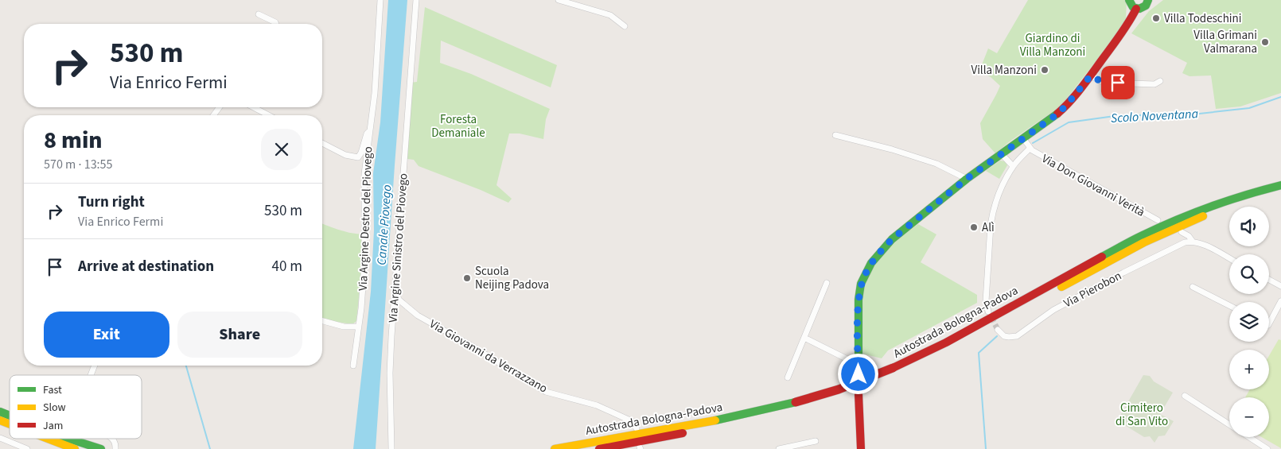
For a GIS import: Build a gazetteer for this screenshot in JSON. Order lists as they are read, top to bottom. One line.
{"streets":{"main road":["Autostrada Bologna-Padova"],"street":["Via Don Giovanni Verità","Via Argine Destro del Piovego","Via Argine Sinistro del Piovego","Via Pierobon","Via Giovanni da Verrazzano"]},"crossings":[["Via Argine Sinistro del Piovego","Via Giovanni da Verrazzano"]],"water":["Scolo Noventana","Canale Piovego"],"parks":["Giardino di Villa Manzoni","Foresta Demaniale","Cimitero di San Vito"],"places":["Villa Todeschini","Villa Grimani Valmarana","Villa Manzoni","Alì","Scuola Neijing Padova"],"legend":["Fast","Slow","Jam"],"page":{"turn":["530 m","Via Enrico Fermi"],"heading":["8 min","570 m · 13:55"],"list":[{"name":"Turn right","note":"Via Enrico Fermi","value":"530 m"},{"name":"Arrive at destination","value":"40 m"}],"map_buttons":["+","−"],"buttons":["Exit","Share"]}}
